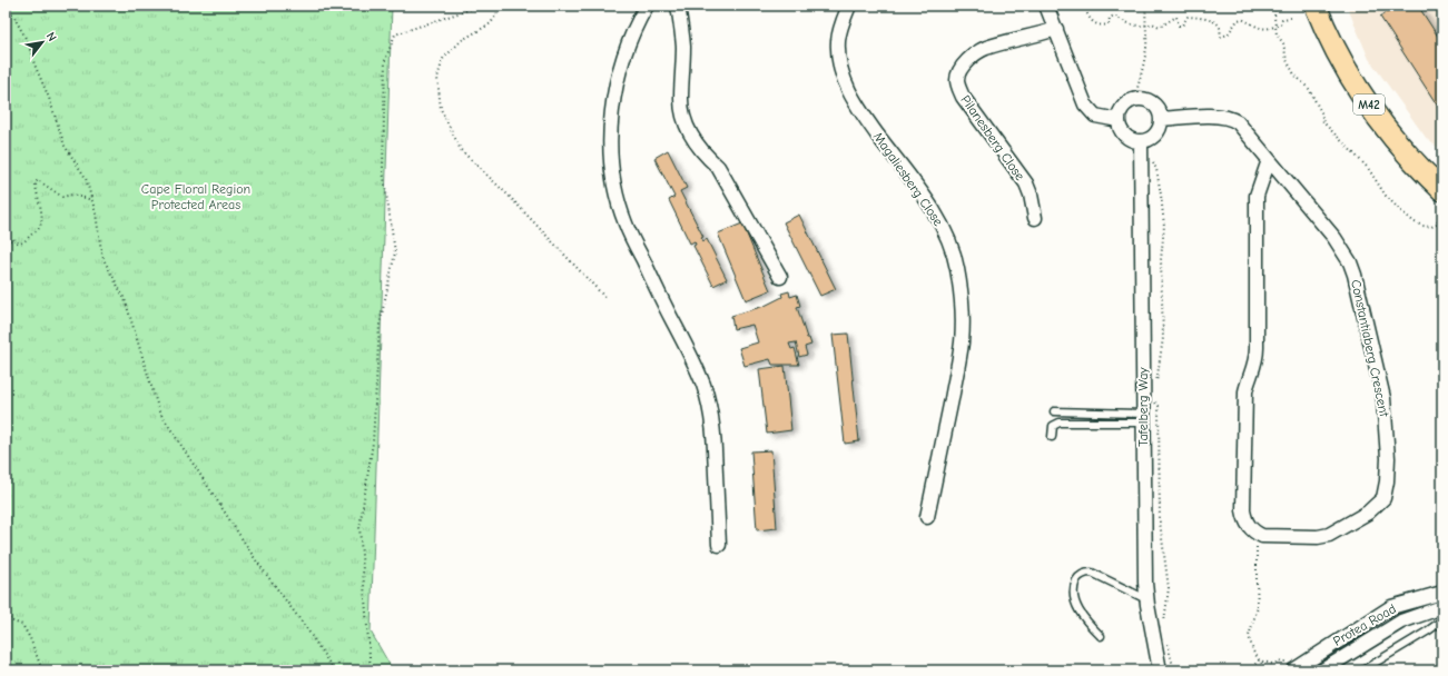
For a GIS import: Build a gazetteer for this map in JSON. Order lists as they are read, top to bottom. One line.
{"streets":{"main road":["M42"],"street":["Pilanesberg Close","Magaliesberg Close","Constantiaberg Crescent","Tafelberg Way","Protea Road"]},"crossings":[["Constantiaberg Crescent","Tafelberg Way"]],"parks":["Cape Floral Region Protected Areas"],"north":"top right"}
